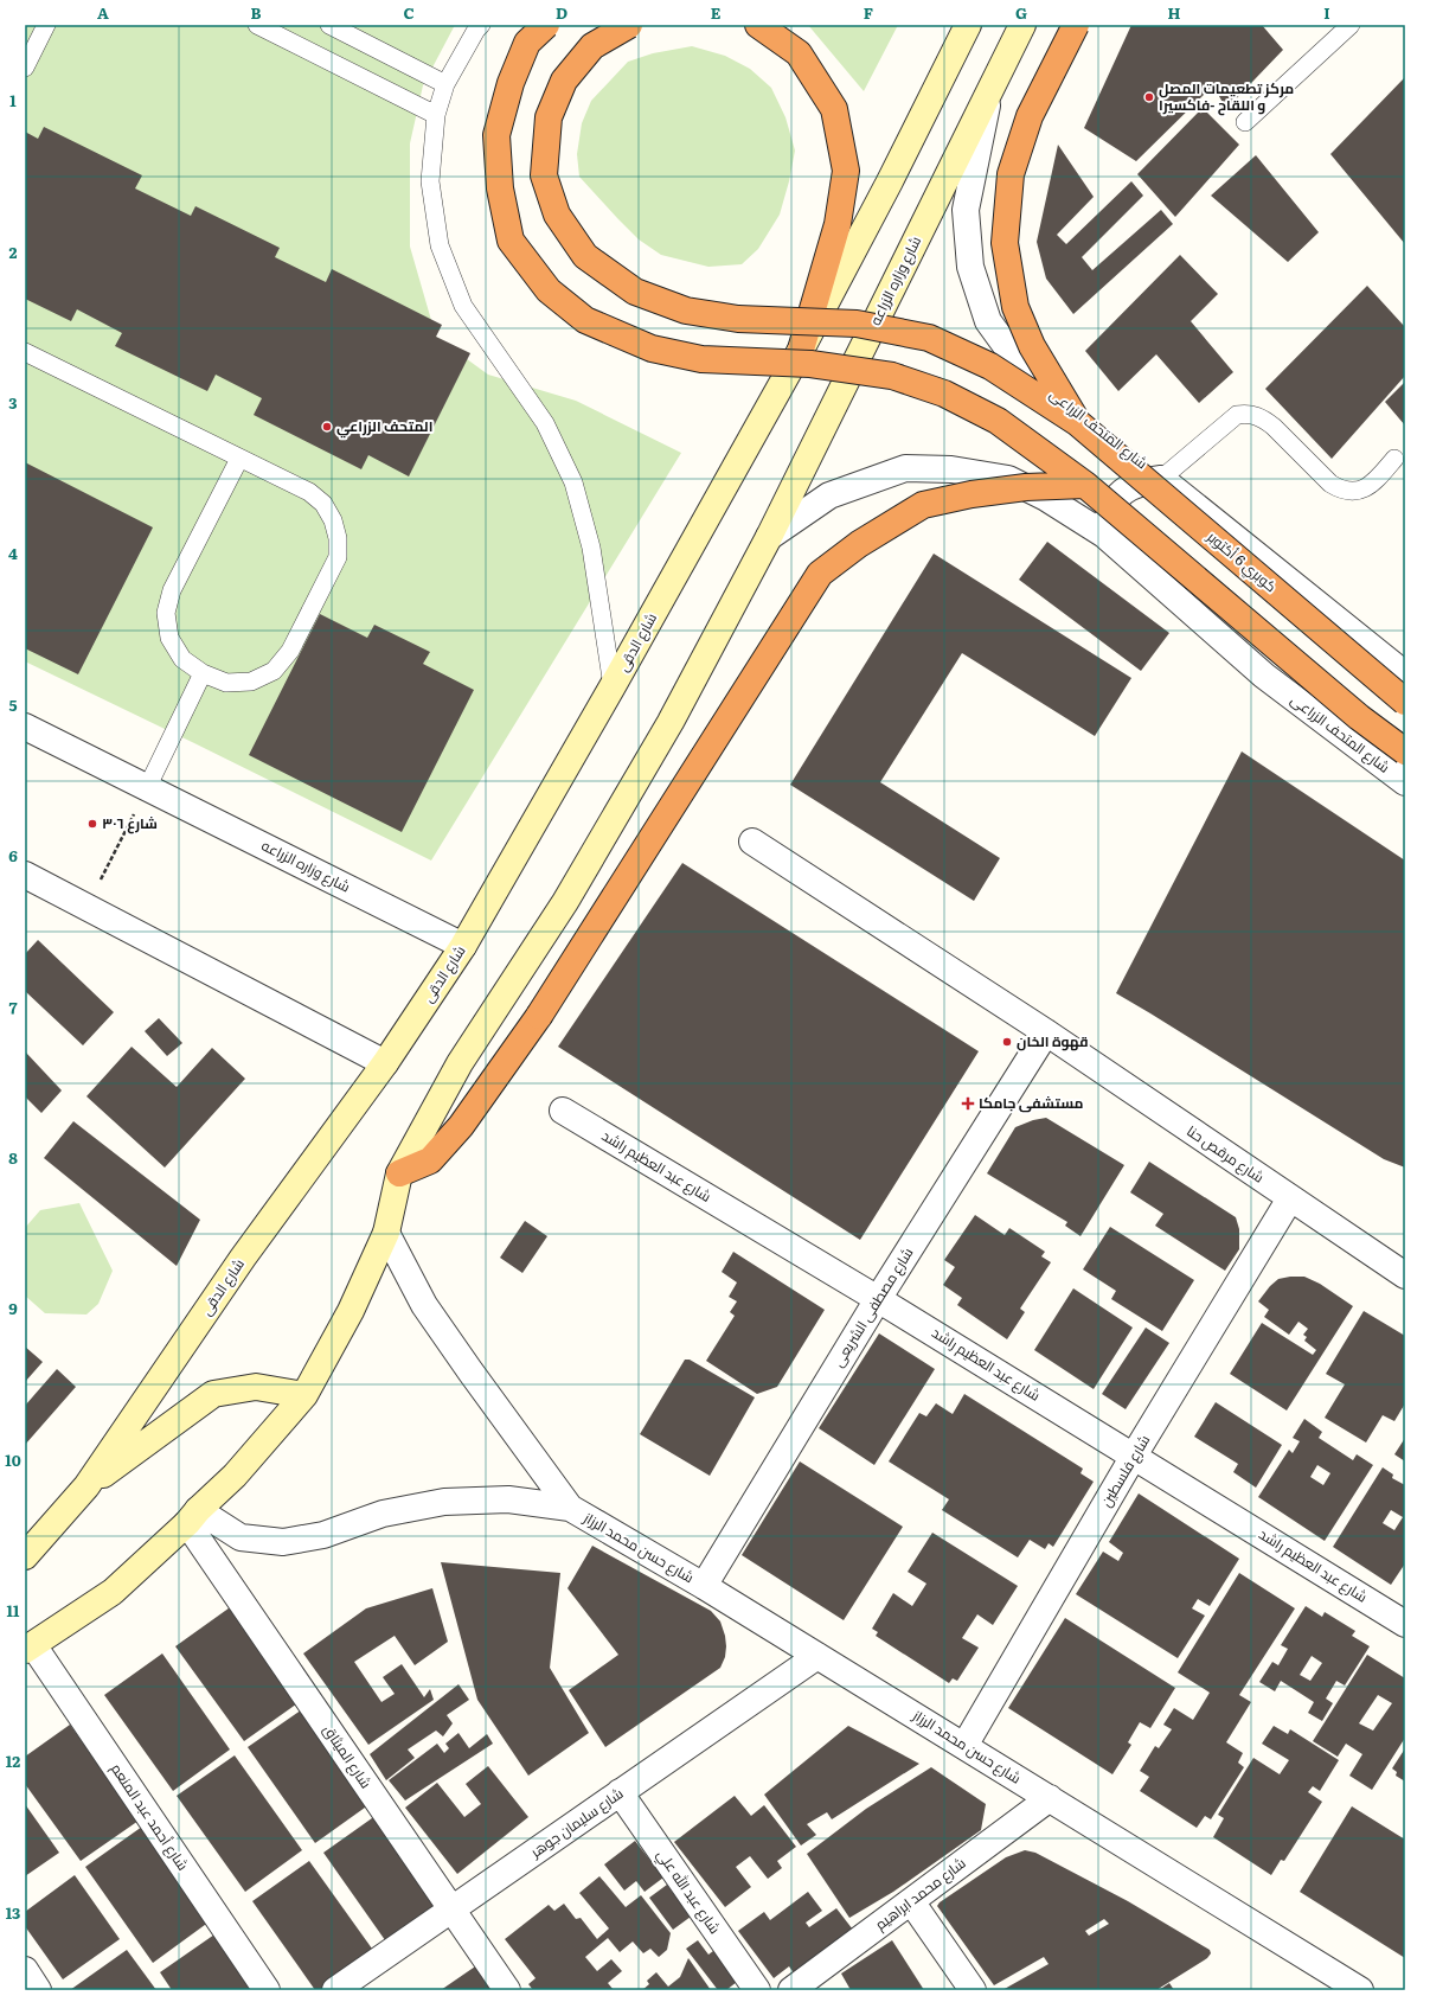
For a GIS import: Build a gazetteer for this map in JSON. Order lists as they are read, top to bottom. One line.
{"streets":{"highway":["كوبري 6 أكتوبر"],"main road":["شارع وزاره الزراعه","شارع الدقى"],"street":["شارع المتحف الزراعى","شارع مرقص حنا","شارع عبد العظيم راشد","شارع مصطفى الشريعى","شارع فلسطين","شارع حسن محمد الرزاز","شارع الميثاق","شارع أحمد عبد المنعم","شارع سليمان جوهر","شارع عبد الله علي","شارع محمد ابراهيم"]},"crossings":[["شارع وزاره الزراعه","شارع المتحف الزراعى"],["شارع وزاره الزراعه","شارع الدقى"],["شارع مرقص حنا","شارع مصطفى الشريعى"],["شارع مرقص حنا","شارع فلسطين"],["شارع عبد العظيم راشد","شارع مصطفى الشريعى"],["شارع عبد العظيم راشد","شارع فلسطين"],["شارع مصطفى الشريعى","شارع حسن محمد الرزاز"],["شارع فلسطين","شارع حسن محمد الرزاز"],["شارع حسن محمد الرزاز","شارع الميثاق"],["شارع حسن محمد الرزاز","شارع سليمان جوهر"],["شارع حسن محمد الرزاز","شارع محمد ابراهيم"],["شارع الميثاق","شارع سليمان جوهر"],["شارع سليمان جوهر","شارع عبد الله علي"]],"places":{"other":["مركز تطعيمات المصل و اللقاح -فاكسيرا","المتحف الزراعي","شارع ٣٠٦","قهوة الخان"],"health":["مستشفى جامكا"]},"grid":{"columns":["A","B","C","D","E","F","G","H","I"],"rows":["1","2","3","4","5","6","7","8","9","10","11","12","13"]}}
